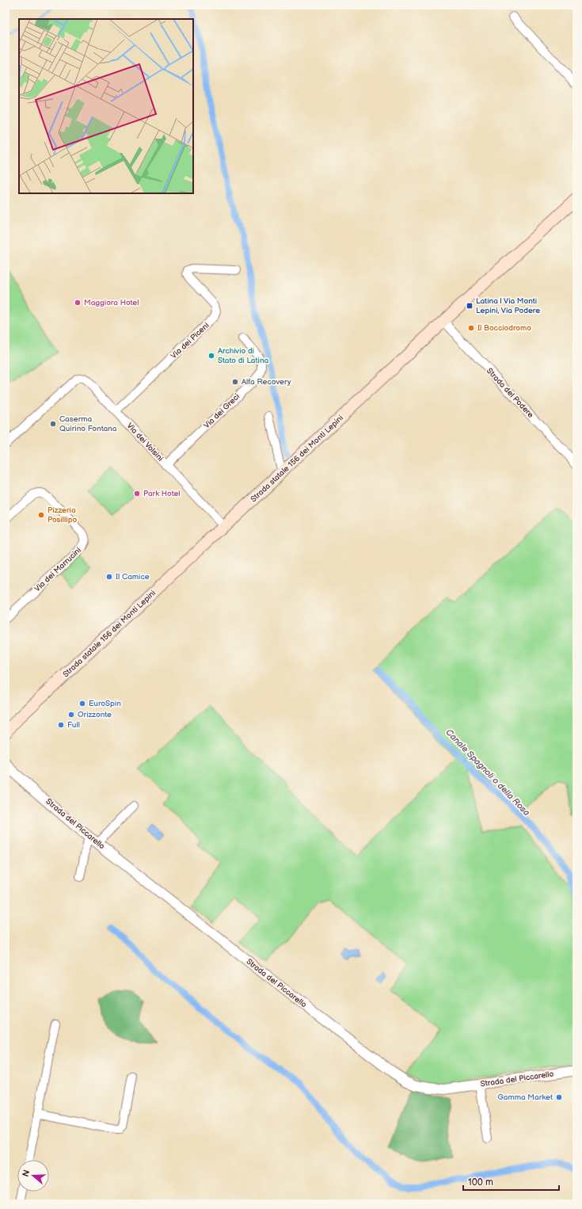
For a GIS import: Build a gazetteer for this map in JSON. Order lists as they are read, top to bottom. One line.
{"streets":{"main road":["Strada statale 156 dei Monti Lepini"],"street":["Via dei Piceni","Strada del Podere","Via dei Greci","Via dei Volsini","Via dei Marrucini","Strada del Piccarello"]},"crossings":[["Via dei Piceni","Via dei Volsini"],["Strada del Podere","Strada statale 156 dei Monti Lepini"],["Via dei Greci","Via dei Volsini"],["Via dei Volsini","Strada statale 156 dei Monti Lepini"]],"water":["Canale Spagnoli o della Rosa"],"places":{"other":["Maggiora Hotel","Il Bocciodromo","Archivio di Stato di Latina","Alfa Recovery","Caserma Quirino Fontana","Park Hotel","Pizzeria Posillipo","Il Camice","EuroSpin","Orizzonte","Full","Gamma Market"],"transit":["Latina | Via Monti Lepini, Via Podere"]},"scale_bar":"100 m","north":"left"}
